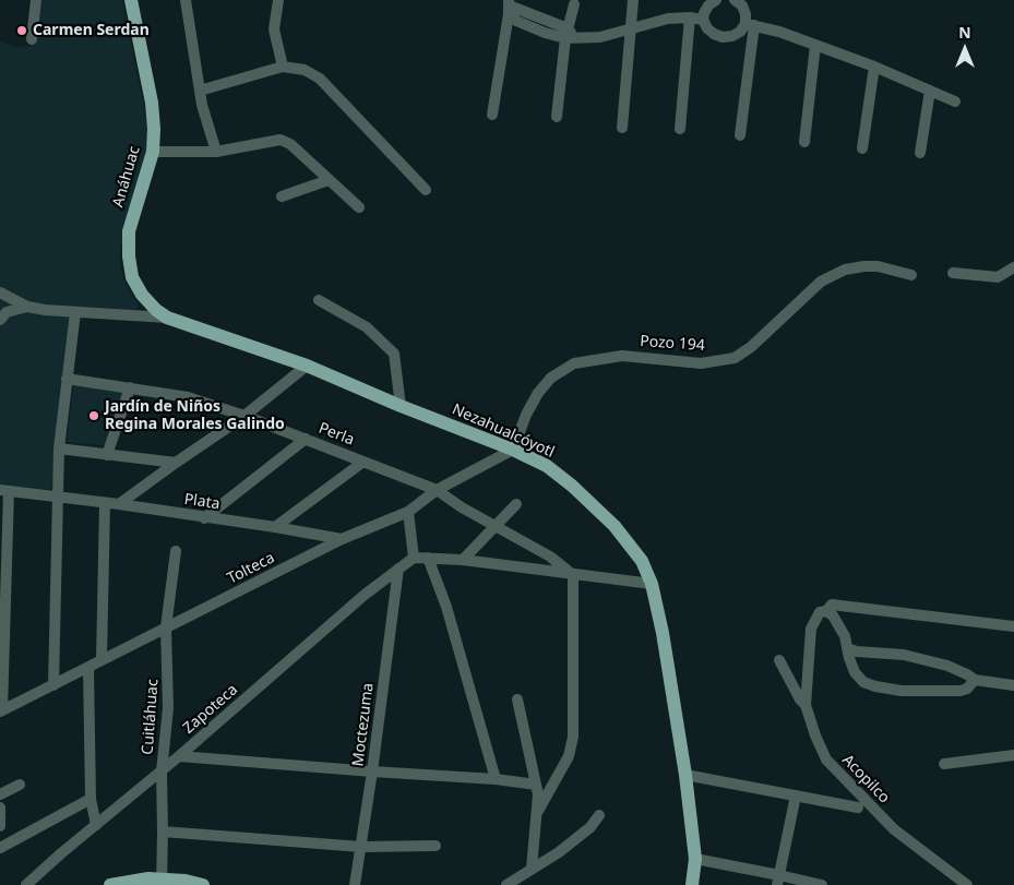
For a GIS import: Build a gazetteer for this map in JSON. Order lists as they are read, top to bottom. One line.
{"streets":{"main road":["Anáhuac","Nezahualcóyotl"],"street":["Pozo 194","Perla","Plata","Tolteca","Zapoteca","Cuitláhuac","Moctezuma","Acopilco"]},"crossings":[["Anáhuac","Nezahualcóyotl"],["Pozo 194","Nezahualcóyotl"],["Pozo 194","Tolteca"],["Nezahualcóyotl","Tolteca"],["Perla","Tolteca"],["Plata","Tolteca"],["Tolteca","Cuitláhuac"],["Zapoteca","Cuitláhuac"],["Zapoteca","Moctezuma"]],"places":["Carmen Serdan","Jardín de Niños Regina Morales Galindo"],"north":"top"}
